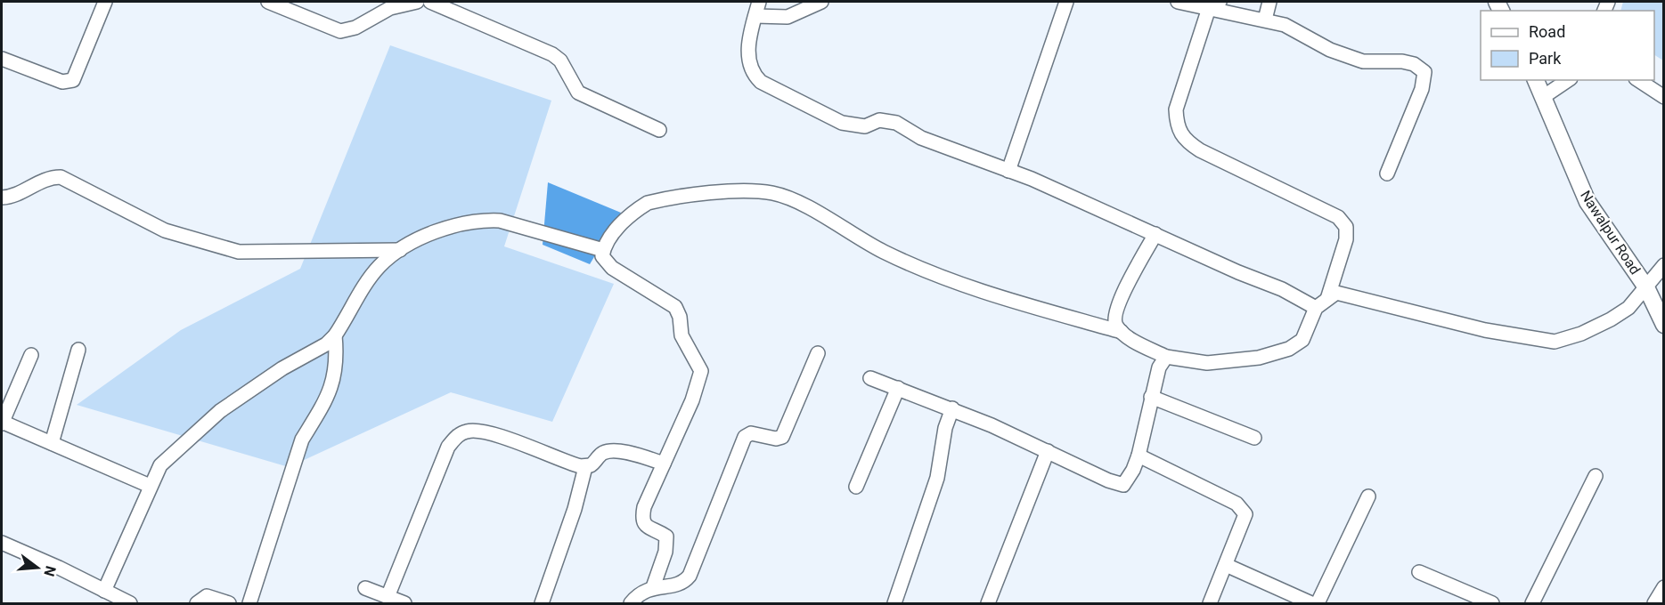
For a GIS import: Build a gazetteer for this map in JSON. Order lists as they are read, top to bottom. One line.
{"streets":{"street":["Nawalpur Road"]},"legend":["Road","Park"],"north":"right"}
